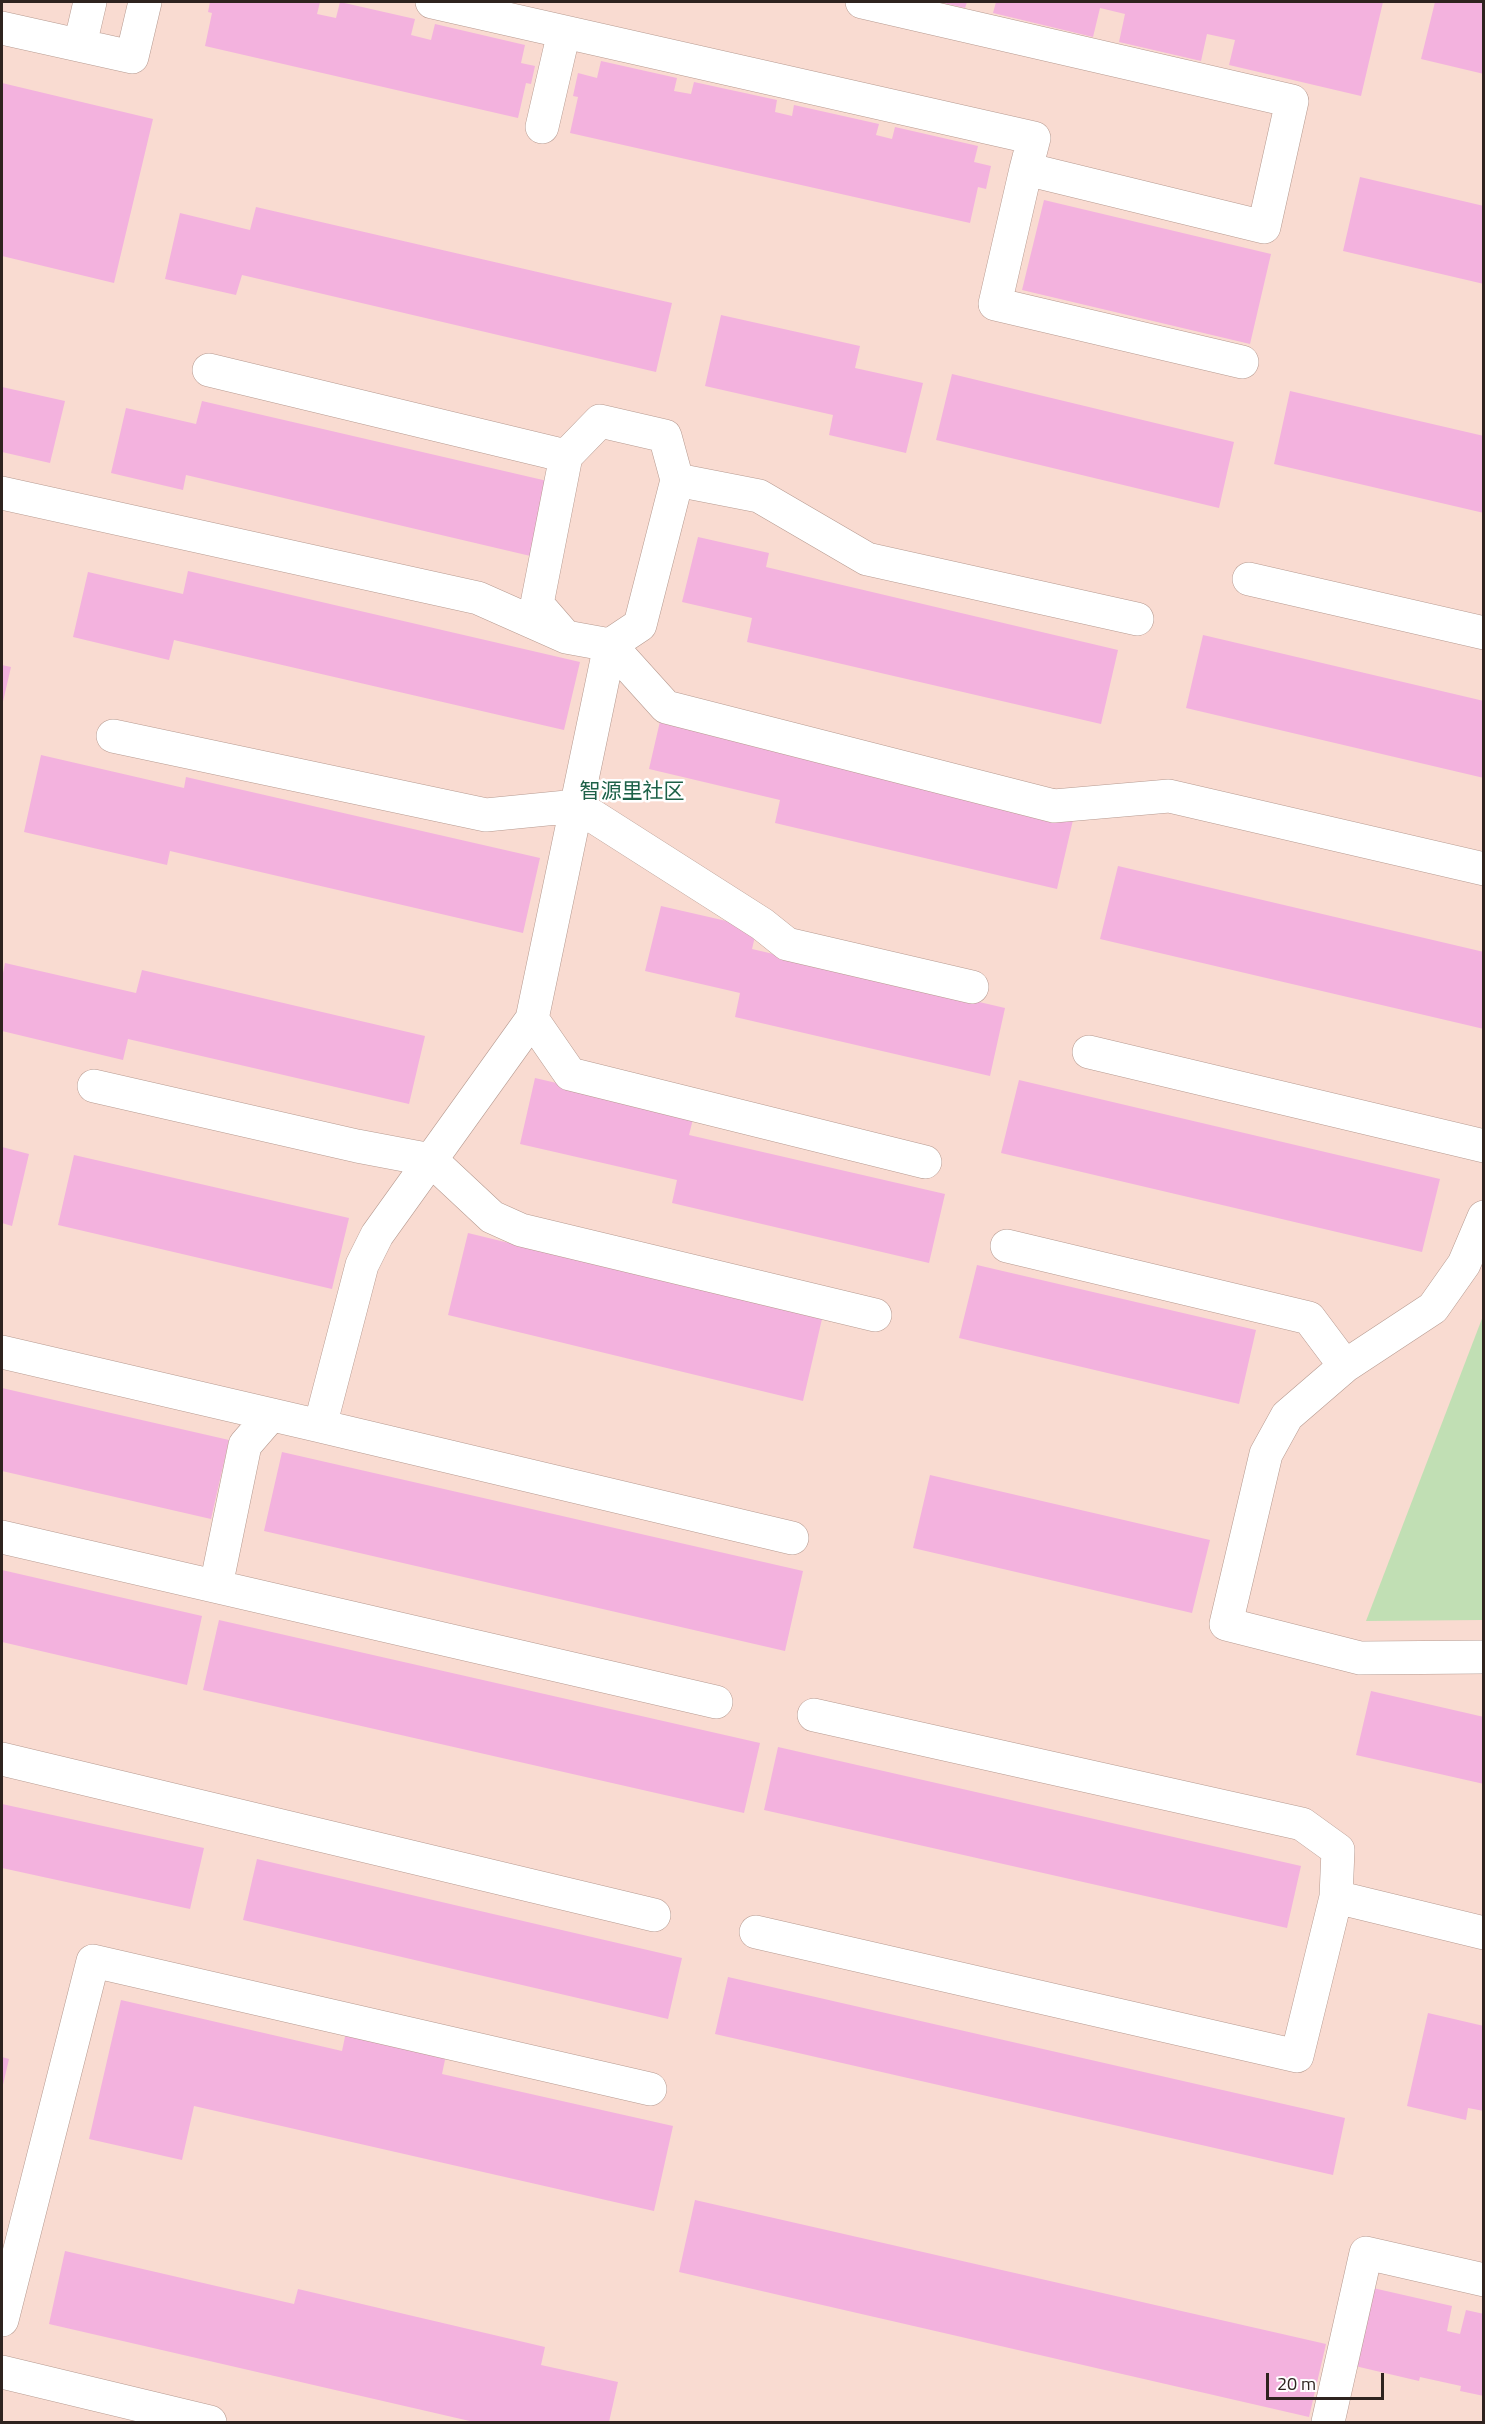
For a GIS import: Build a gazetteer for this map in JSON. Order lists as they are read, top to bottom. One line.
{"districts":["智源里社区"],"scale_bar":"20 m"}
